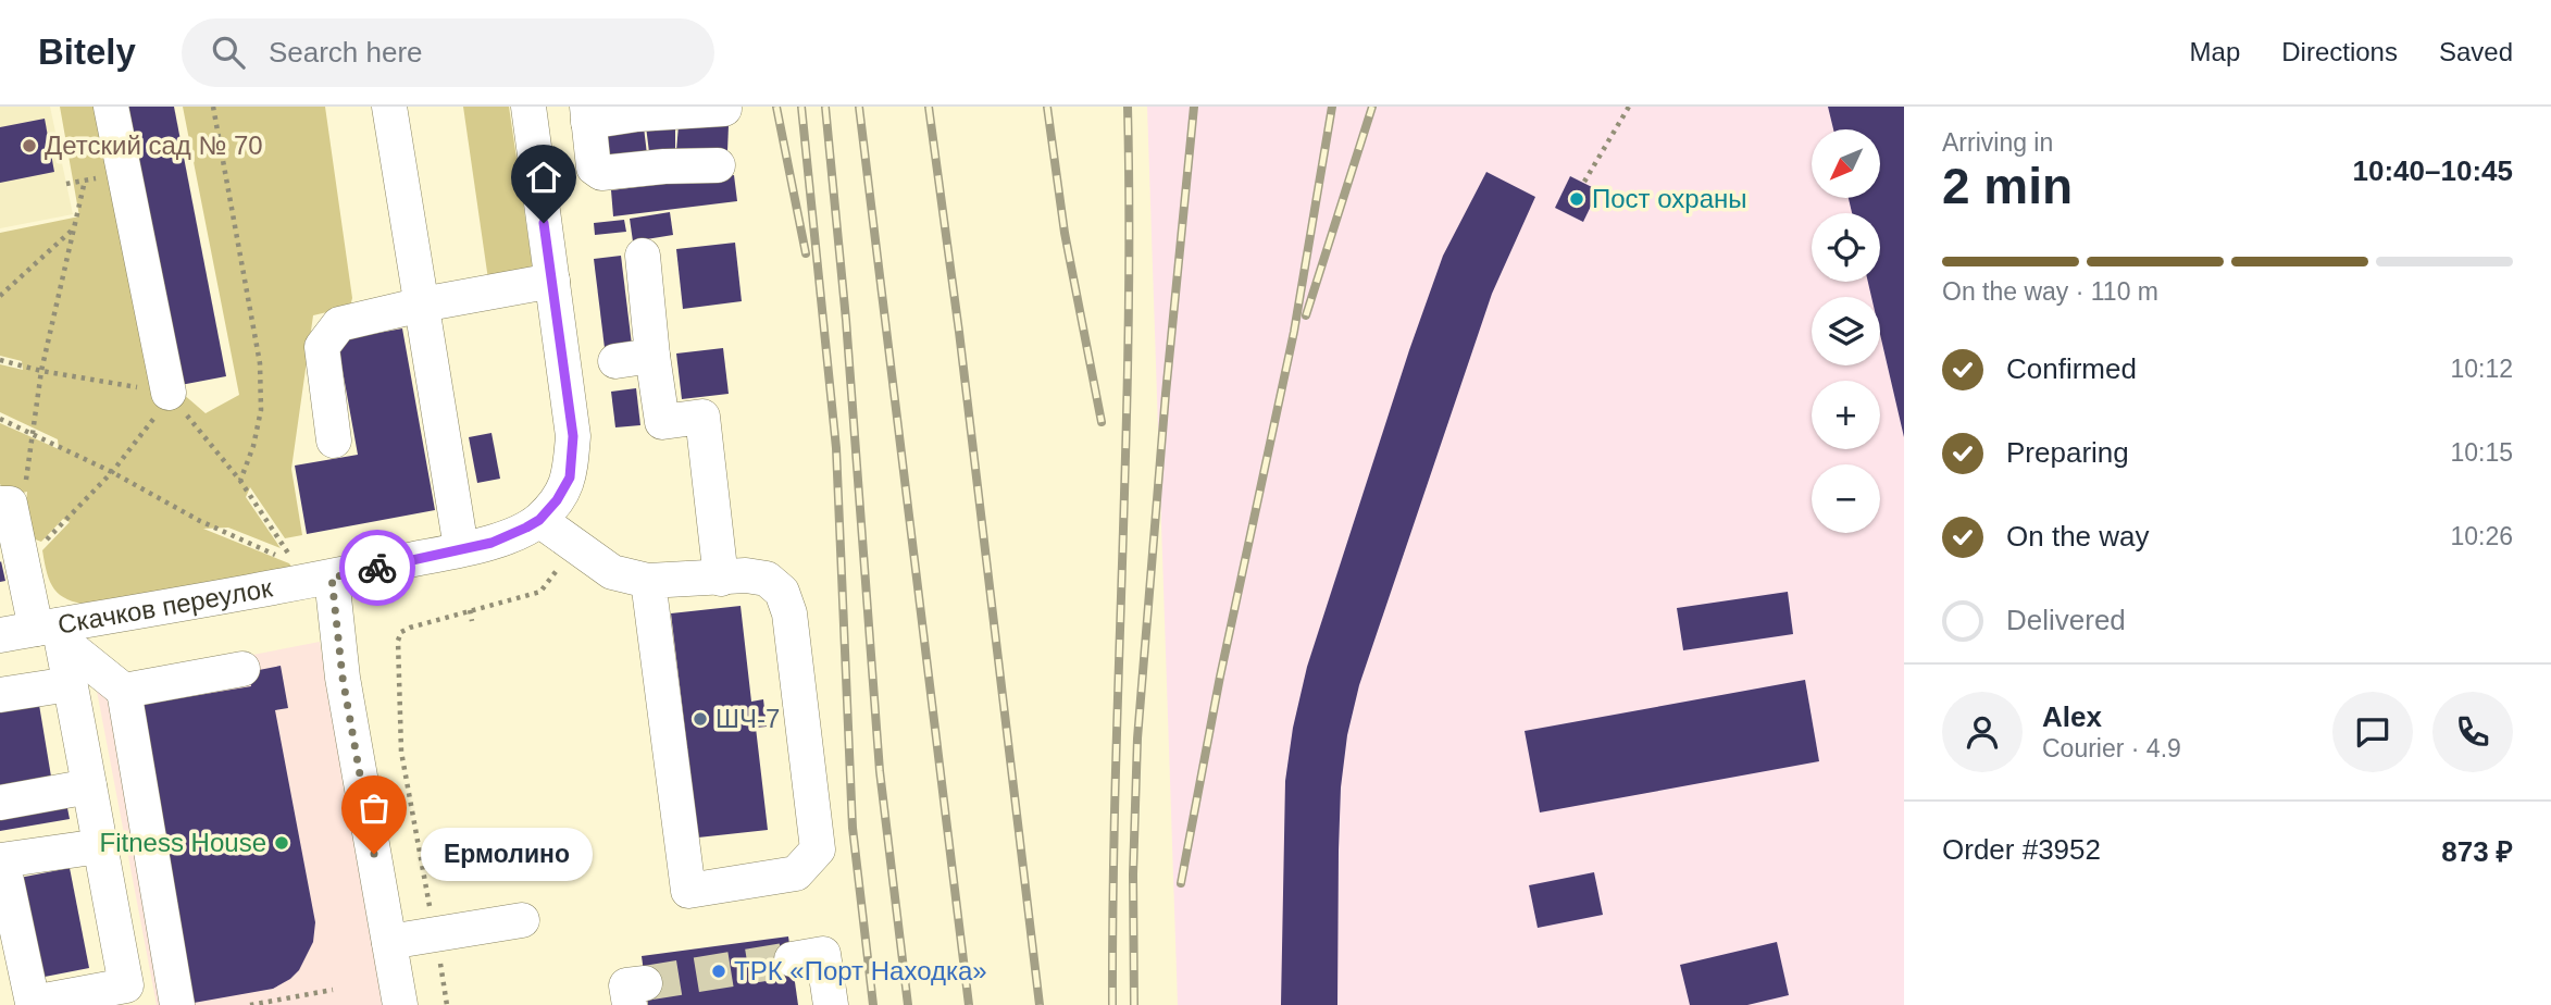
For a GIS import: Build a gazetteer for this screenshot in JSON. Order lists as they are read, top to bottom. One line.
{"streets":{"street":["Скачков переулок"]},"places":["Детский сад № 70","Пост охраны","ШЧ-7","Fitness House","Ермолино","ТРК «Порт Находка»"],"north":"bottom left","page":{"header":"Bitely","search":"Search here","nav":["Map","Directions","Saved"],"heading":["2 min","Arriving in","10:40–10:45"],"panel":["Alex","Courier · 4.9","Order #3952","873 ₽"],"map_buttons":["+","−"],"bar":"On the way · 110 m","list":[["Confirmed","10:12"],["Preparing","10:15"],["On the way","10:26"],"Delivered"],"bubble":"Ермолино"}}
